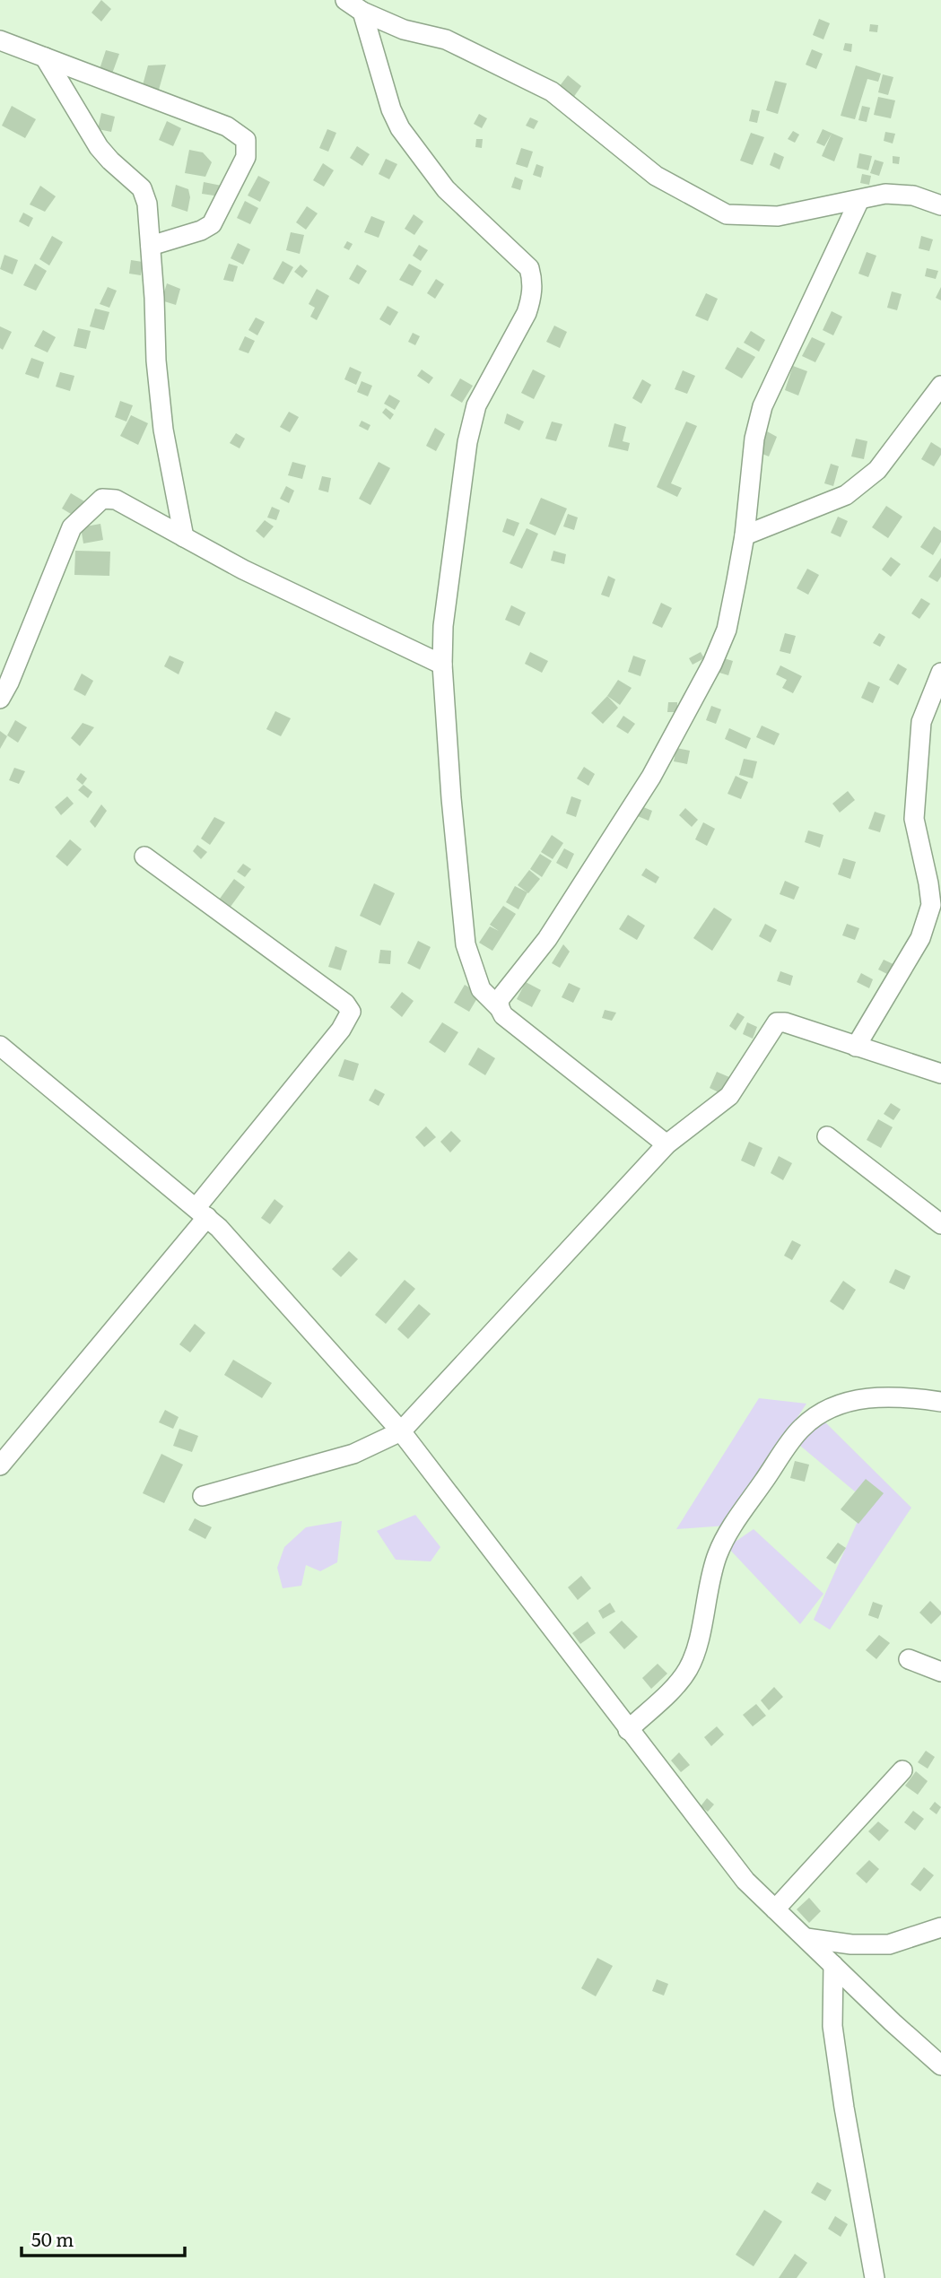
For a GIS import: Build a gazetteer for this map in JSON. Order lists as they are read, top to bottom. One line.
{"scale_bar":"50 m"}
